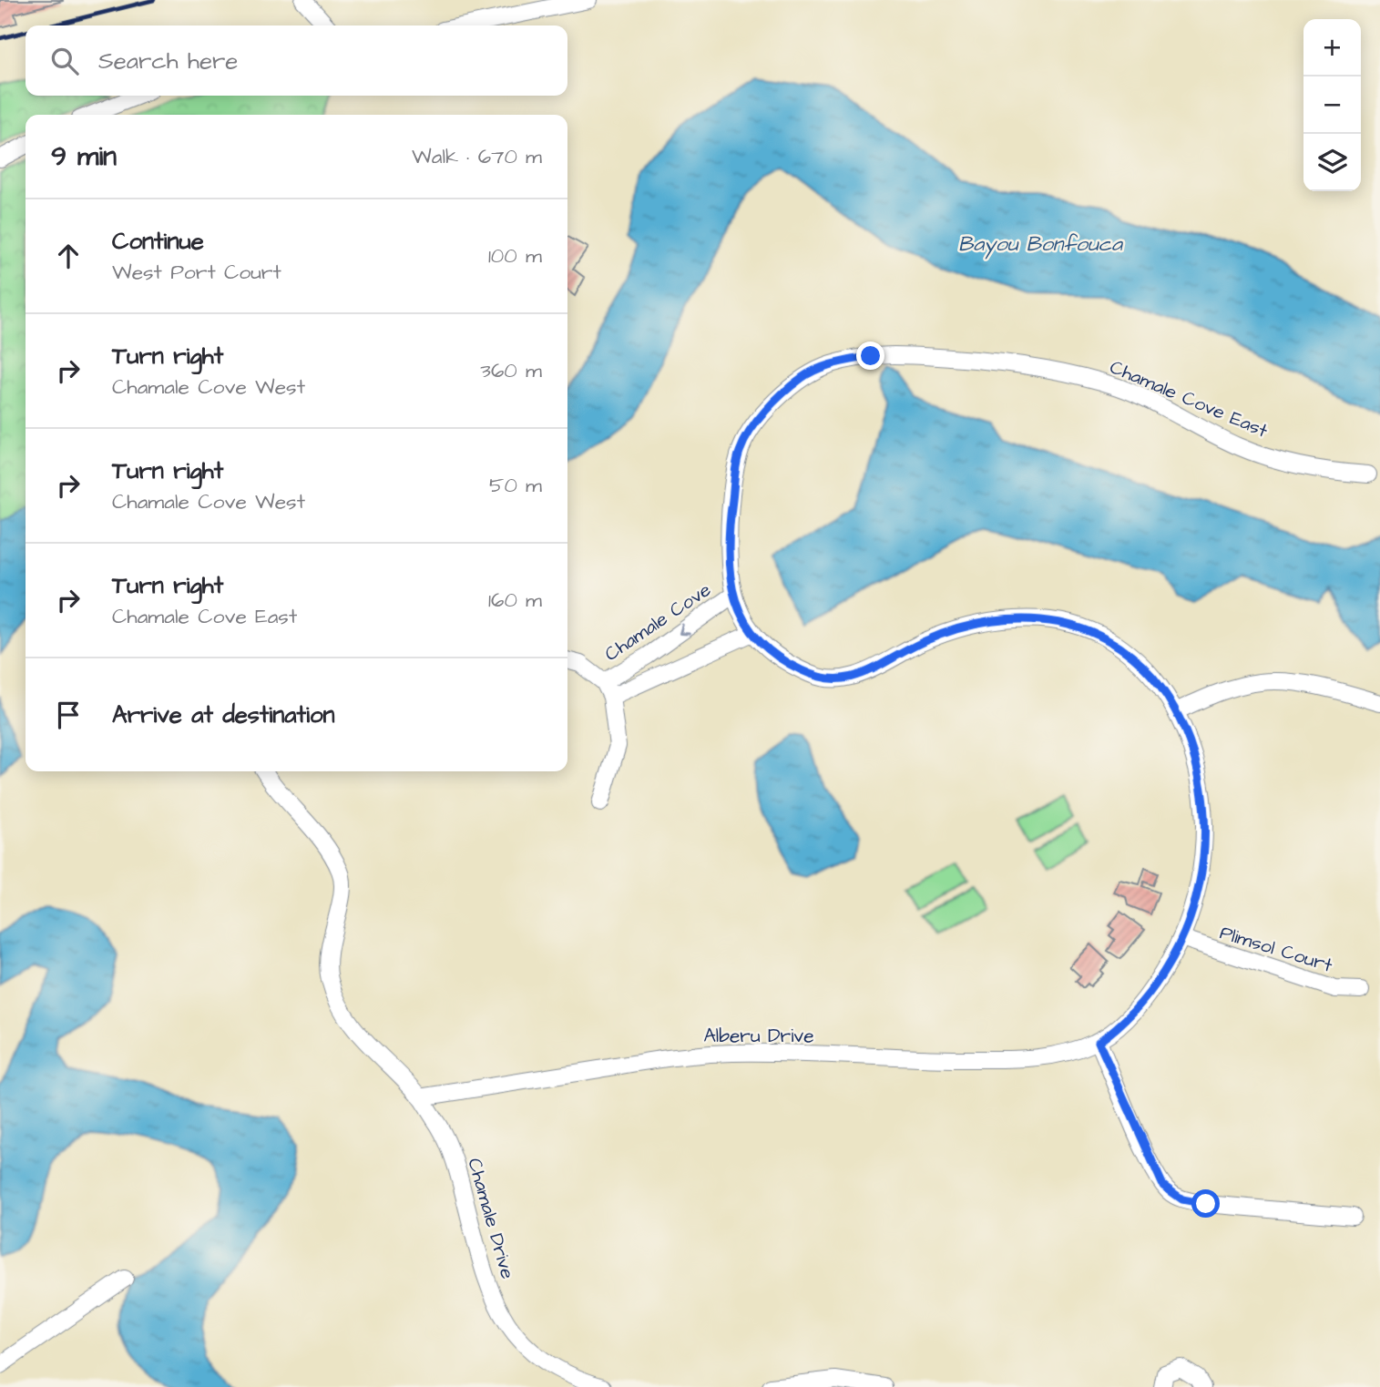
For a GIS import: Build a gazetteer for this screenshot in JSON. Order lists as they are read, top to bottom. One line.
{"streets":{"street":["Chamale Cove East","Chamale Cove","Plimsol Court","Alberu Drive","Chamale Drive"]},"crossings":[["Chamale Cove East","Chamale Cove"],["Alberu Drive","Chamale Drive"]],"water":["Bayou Bonfouca"],"page":{"map_buttons":["+","−"],"search":"Search here","heading":["9 min","Walk · 670 m"],"list":[["Continue","West Port Court","100 m"],["Turn right","Chamale Cove West","360 m"],["Turn right","Chamale Cove West","50 m"],["Turn right","Chamale Cove East","160 m"],"Arrive at destination"]}}
